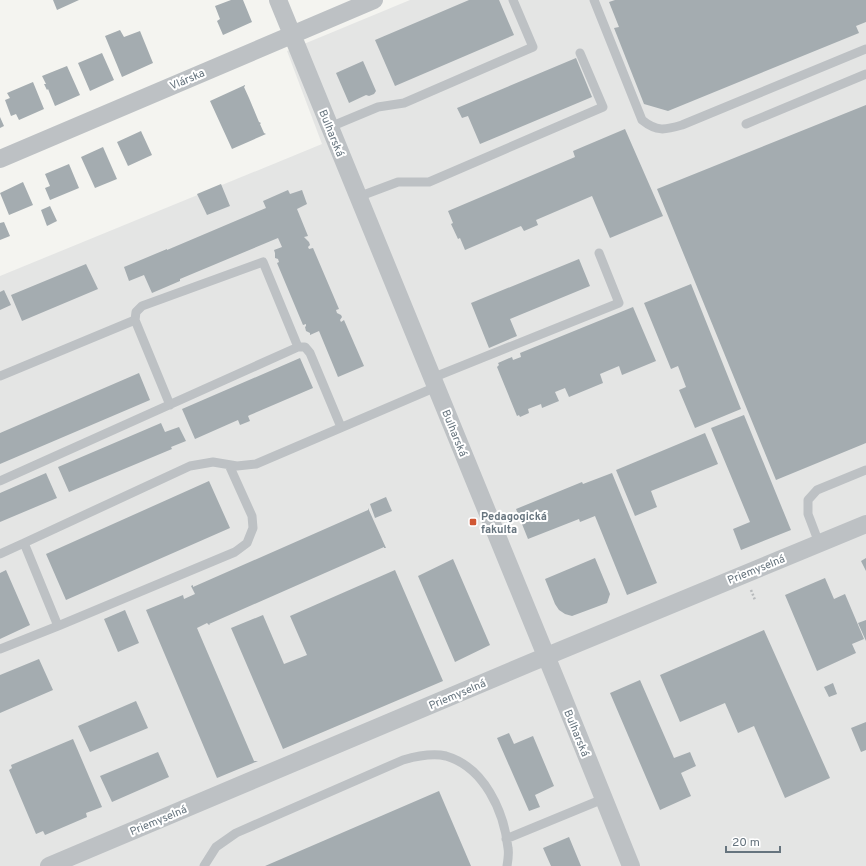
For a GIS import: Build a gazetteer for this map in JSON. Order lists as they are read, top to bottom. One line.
{"streets":{"street":["Vlárska","Bulharská","Priemyselná"]},"crossings":[["Vlárska","Bulharská"],["Bulharská","Priemyselná"]],"places":{"transit":["Pedagogická fakulta"]},"scale_bar":"20 m"}
